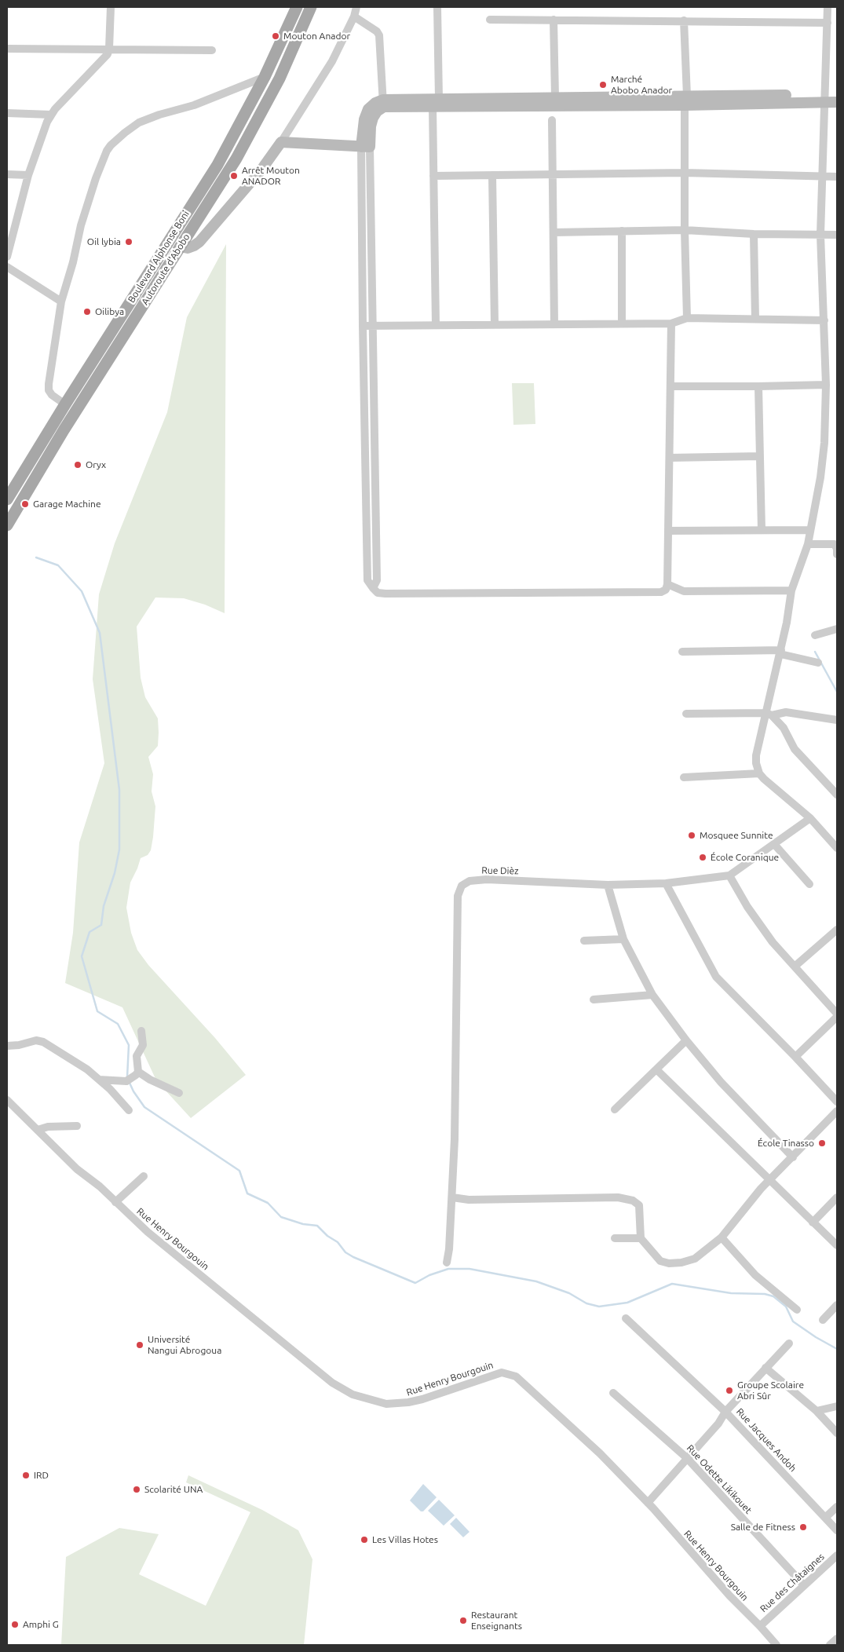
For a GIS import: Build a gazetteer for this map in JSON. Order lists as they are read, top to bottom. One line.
{"streets":{"main road":["Boulevard Alphonse Boni","Autoroute d'Abobo"],"street":["Rue Dièz","Rue Henry Bourgouin","Rue Jacques Andoh","Rue Odette Likikouet","Rue des Châtaignes"]},"crossings":[["Rue Henry Bourgouin","Rue des Châtaignes"],["Rue Odette Likikouet","Rue des Châtaignes"]],"places":["Mouton Anador","Marché Abobo Anador","Arrêt Mouton ANADOR","Oil lybia","Oilibya","Oryx","Garage Machine","Mosquee Sunnite","École Coranique","École Tinasso","Université Nangui Abrogoua","Groupe Scolaire Abri Sûr","IRD","Scolarité UNA","Salle de Fitness","Les Villas Hotes","Restaurant Enseignants","Amphi G"]}
